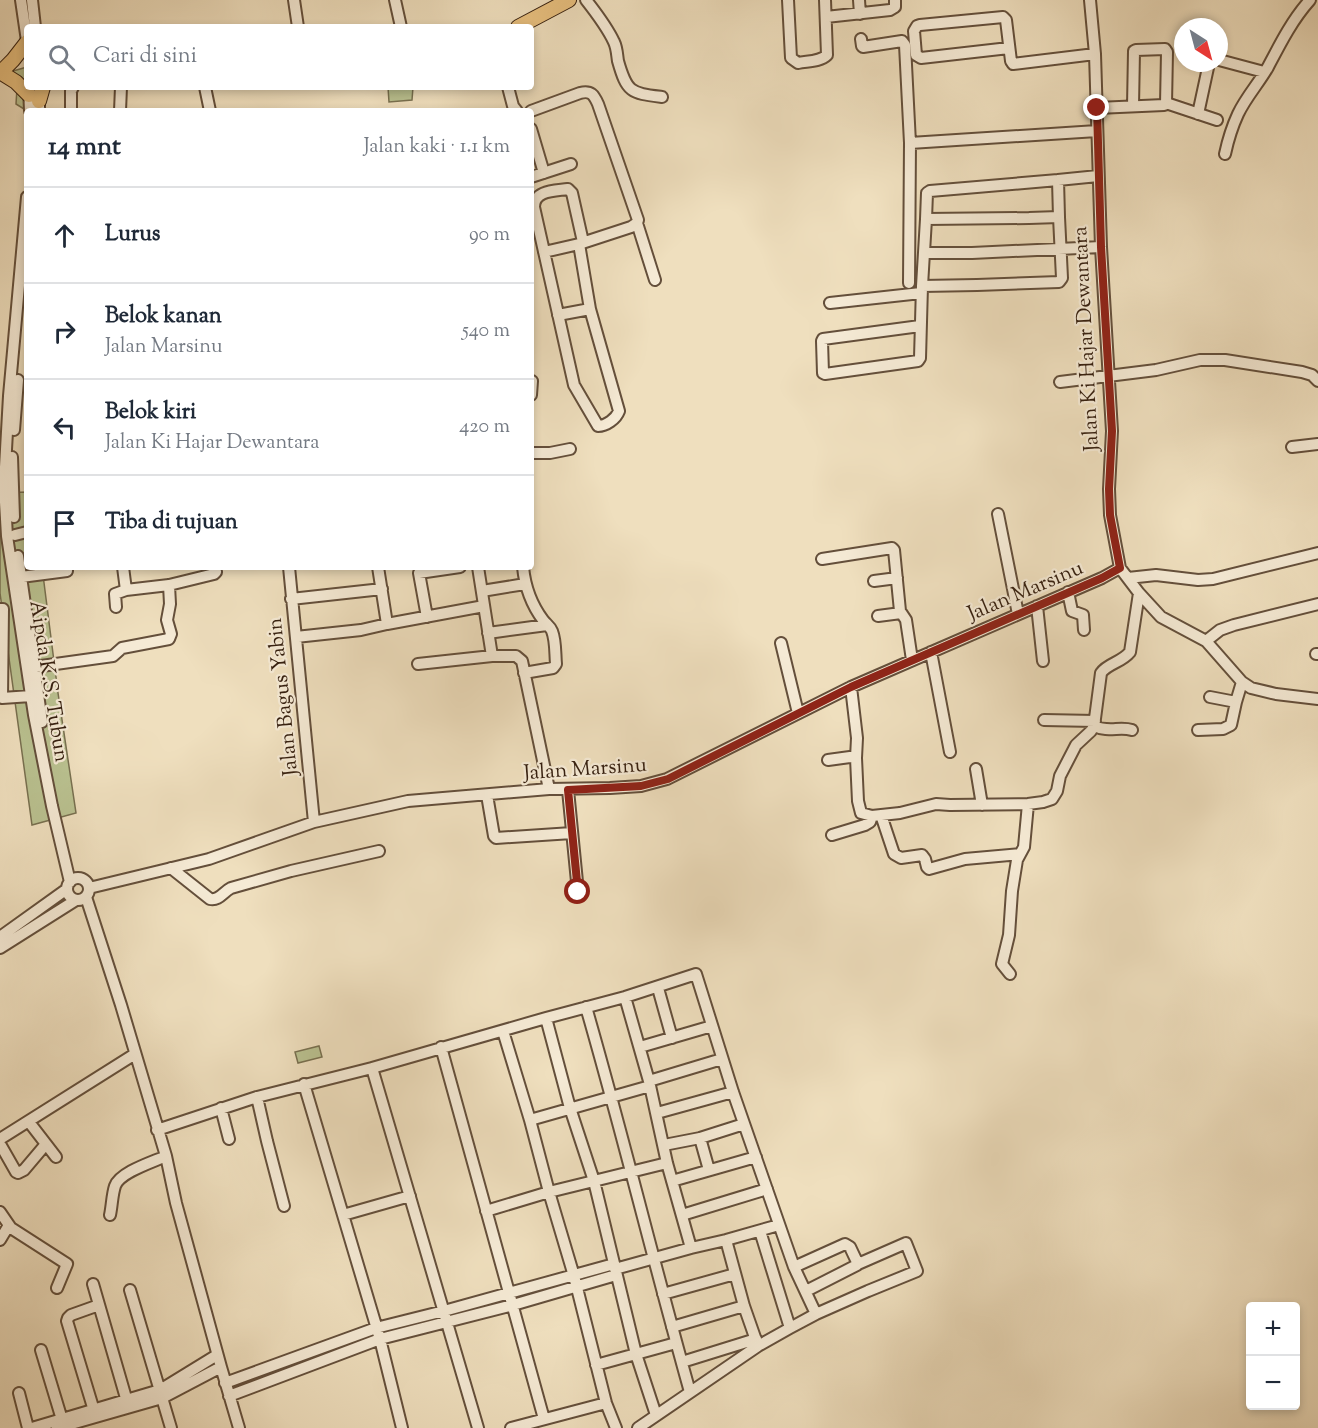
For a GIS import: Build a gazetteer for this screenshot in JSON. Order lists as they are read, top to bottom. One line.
{"streets":{"street":["Jalan Ki Hajar Dewantara","Jalan Marsinu","Aipda K.S. Tubun","Jalan Bagus Yabin"]},"crossings":[["Jalan Ki Hajar Dewantara","Jalan Marsinu"],["Jalan Marsinu","Jalan Bagus Yabin"]],"north":"bottom right","page":{"search":"Cari di sini","heading":["14 mnt","Jalan kaki · 1.1 km"],"list":[["Lurus","90 m"],["Belok kanan","Jalan Marsinu","540 m"],["Belok kiri","Jalan Ki Hajar Dewantara","420 m"],"Tiba di tujuan"],"map_buttons":["+","−"]}}
